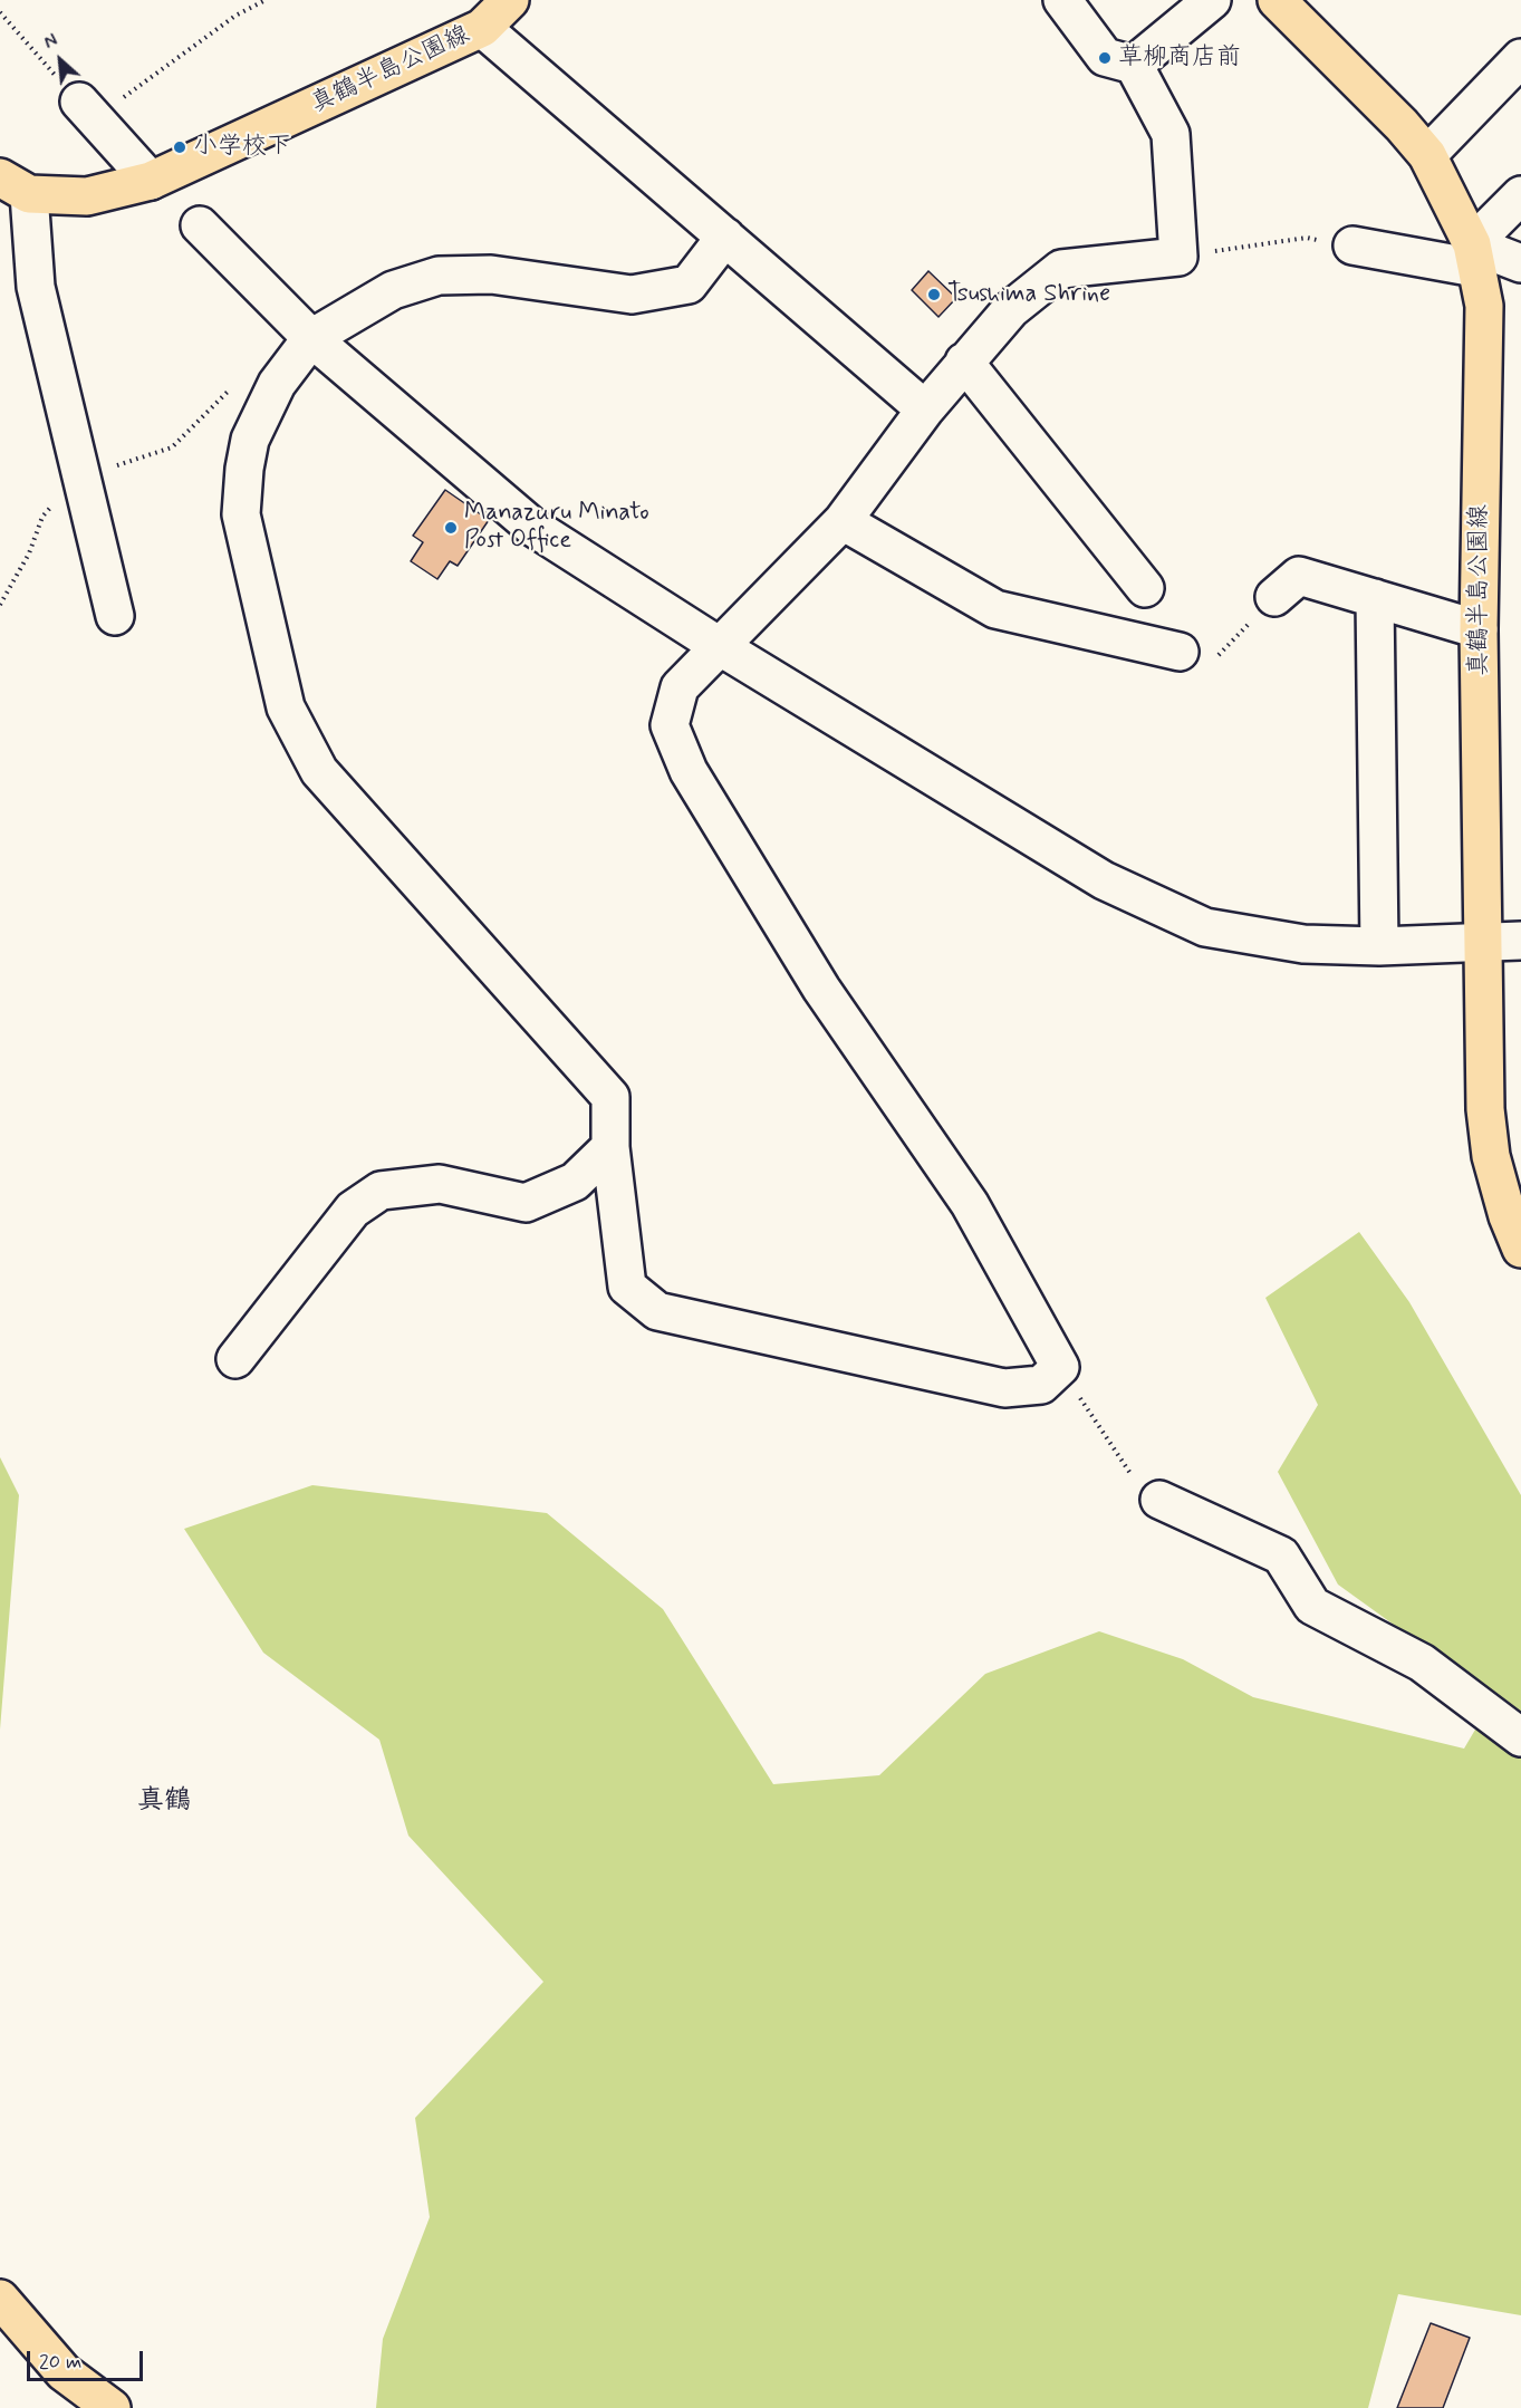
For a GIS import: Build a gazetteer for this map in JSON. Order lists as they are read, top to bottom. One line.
{"streets":{"main road":["真鶴半島公園線"]},"districts":["真鶴"],"places":["草柳商店前","小学校下","Tsushima Shrine","Manazuru Minato Post Office"],"scale_bar":"20 m","north":"top left"}
